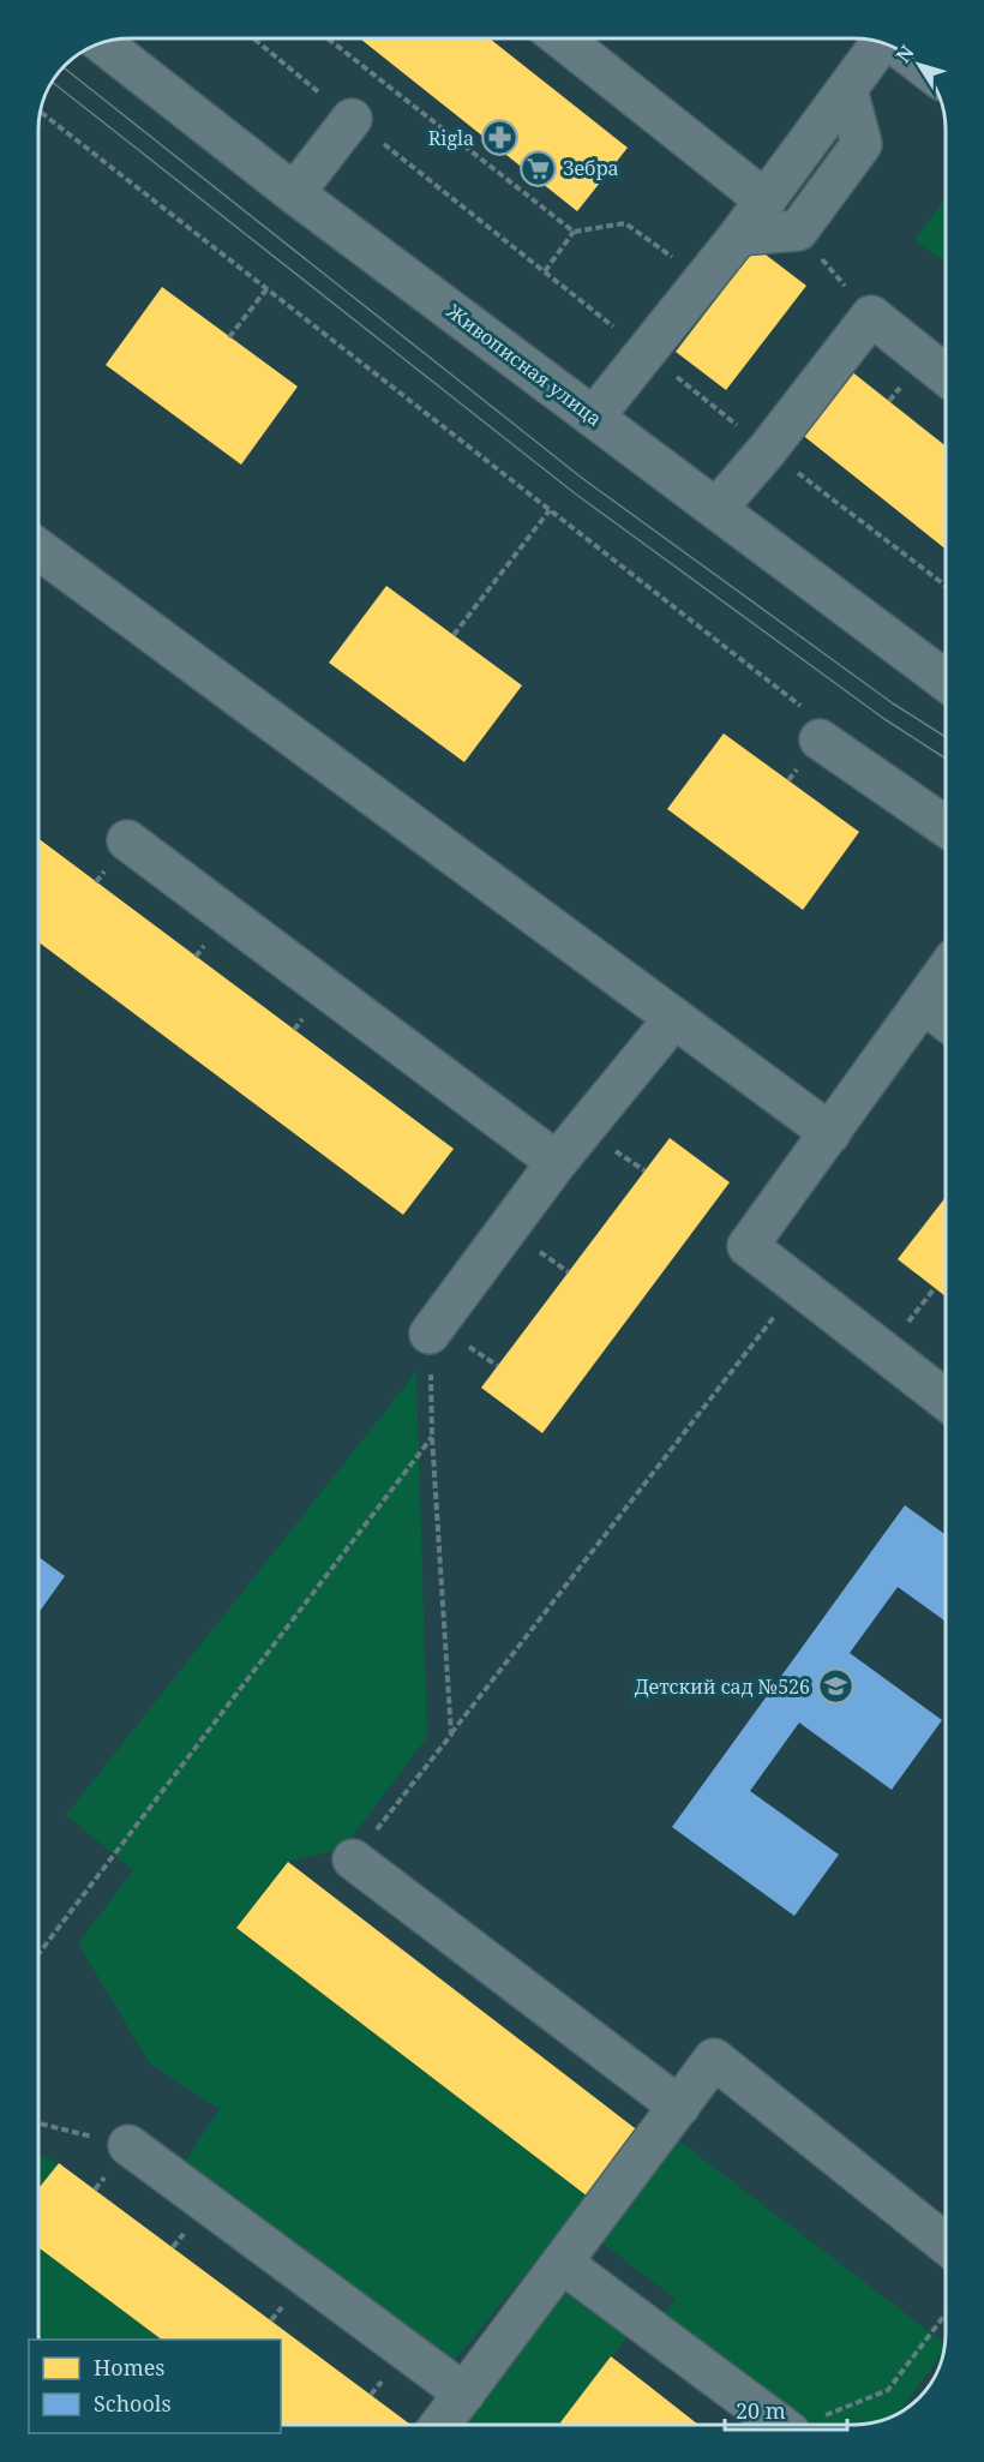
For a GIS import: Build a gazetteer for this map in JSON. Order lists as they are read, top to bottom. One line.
{"streets":{"street":["Живописная улица"]},"places":{"pharmacy":["Rigla"],"supermarket":["Зебра"],"school or university":["Детский сад №526"]},"legend":["Homes","Schools"],"scale_bar":"20 m","north":"top left"}
